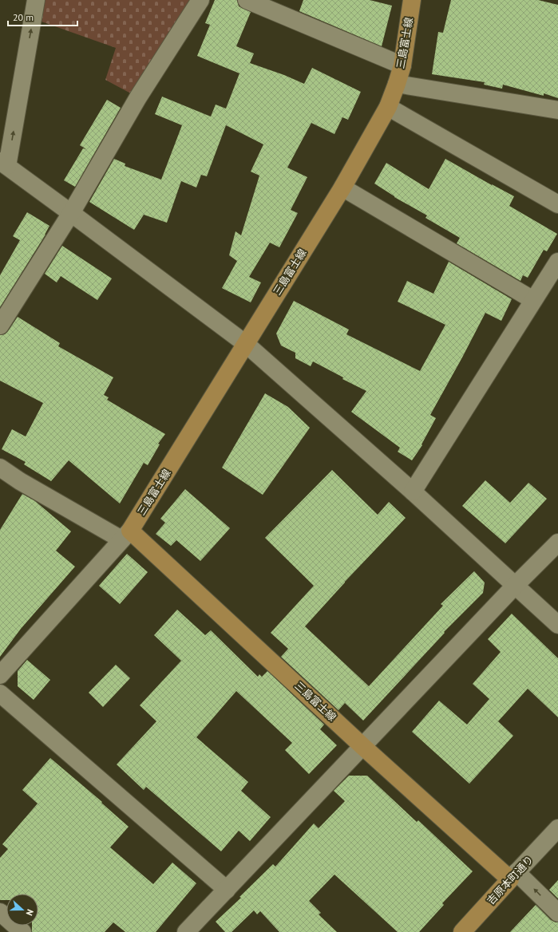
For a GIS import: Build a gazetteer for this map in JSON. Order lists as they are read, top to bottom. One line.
{"streets":{"main road":["三島富士線","吉原本町通り"]},"crossings":[["三島富士線","吉原本町通り"]],"scale_bar":"20 m","north":"right"}
